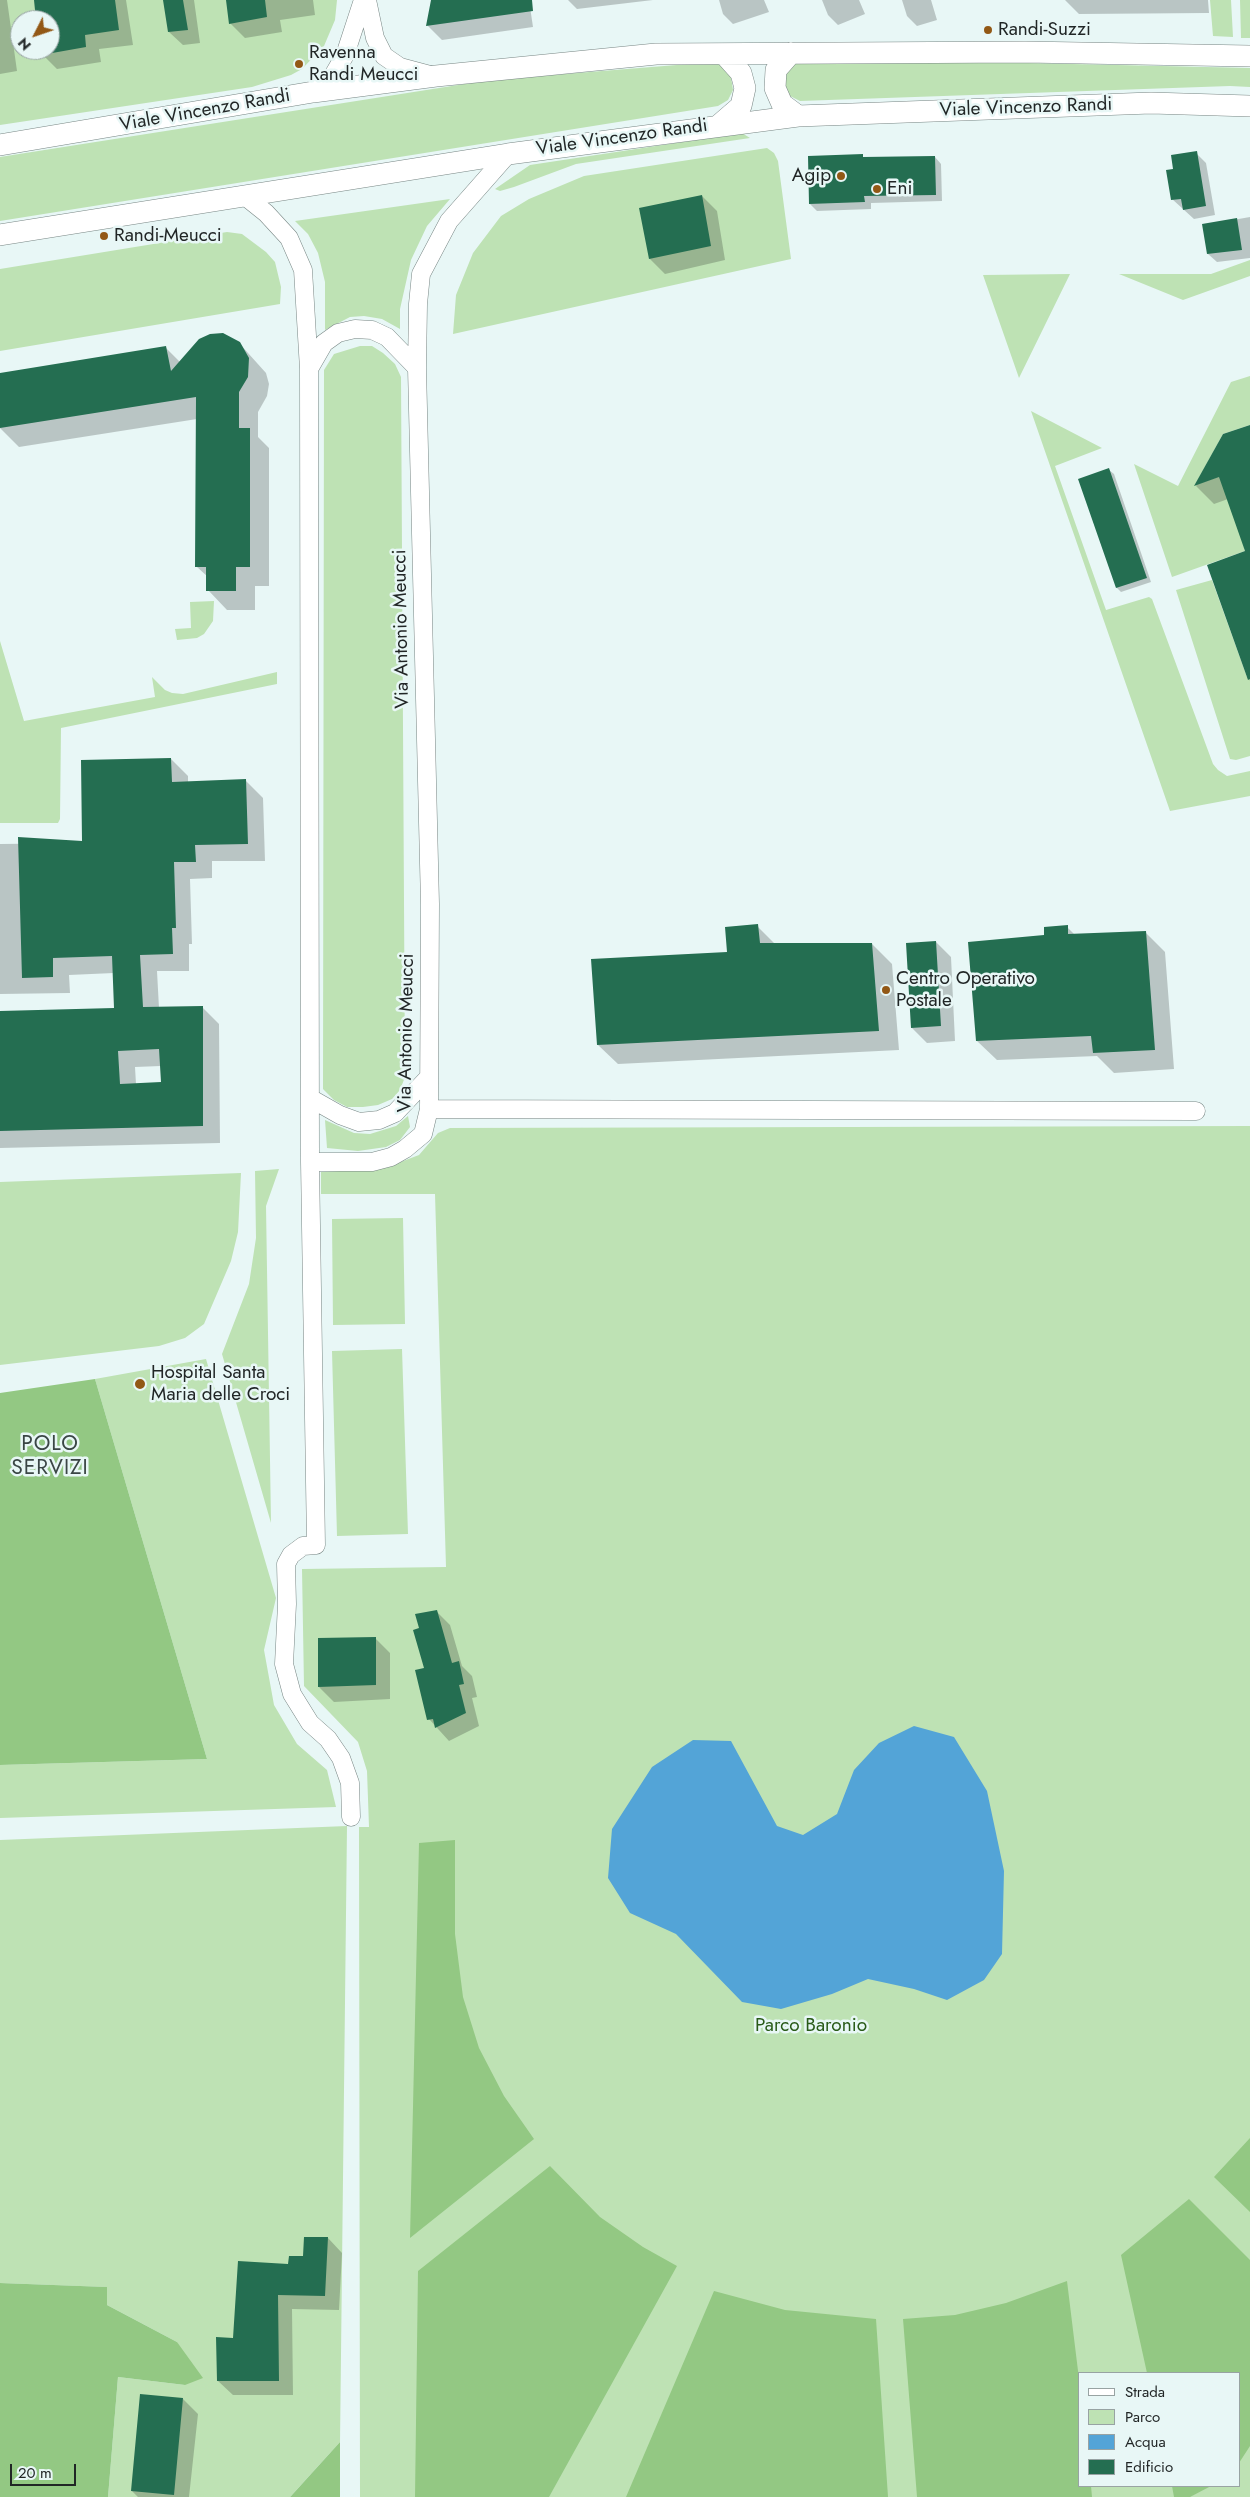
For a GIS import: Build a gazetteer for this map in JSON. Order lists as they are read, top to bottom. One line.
{"streets":{"street":["Viale Vincenzo Randi","Via Antonio Meucci"]},"crossings":[["Viale Vincenzo Randi","Via Antonio Meucci"]],"districts":["POLO SERVIZI"],"parks":["Parco Baronio"],"places":["Randi-Suzzi","Ravenna Randi Meucci","Agip","Eni","Randi-Meucci","Centro Operativo Postale","Hospital Santa Maria delle Croci"],"legend":["Strada","Parco","Acqua","Edificio"],"scale_bar":"20 m","north":"bottom left"}
